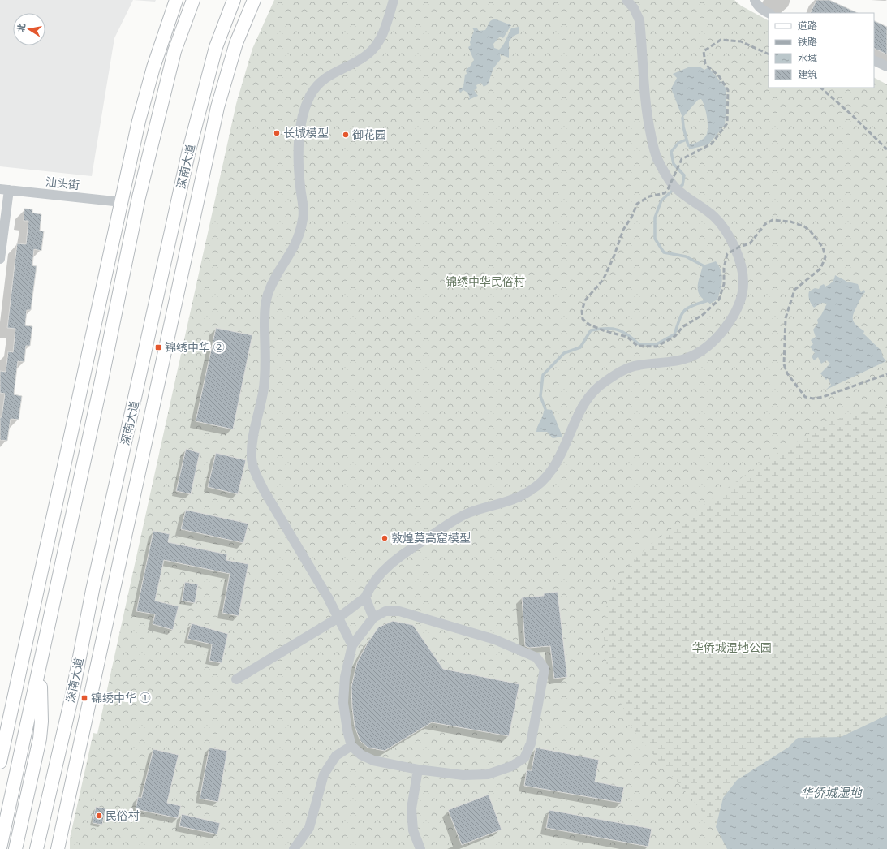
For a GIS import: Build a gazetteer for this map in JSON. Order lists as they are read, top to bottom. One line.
{"streets":{"main road":["深南大道"],"street":["汕头街"]},"water":["华侨城湿地"],"parks":["锦绣中华民俗村","华侨城湿地公园"],"places":{"other":["长城模型","御花园","敦煌莫高窟模型","民俗村"],"transit":["锦绣中华 ②","锦绣中华 ①"]},"legend":["道路","铁路","水域","建筑"],"north":"left"}
